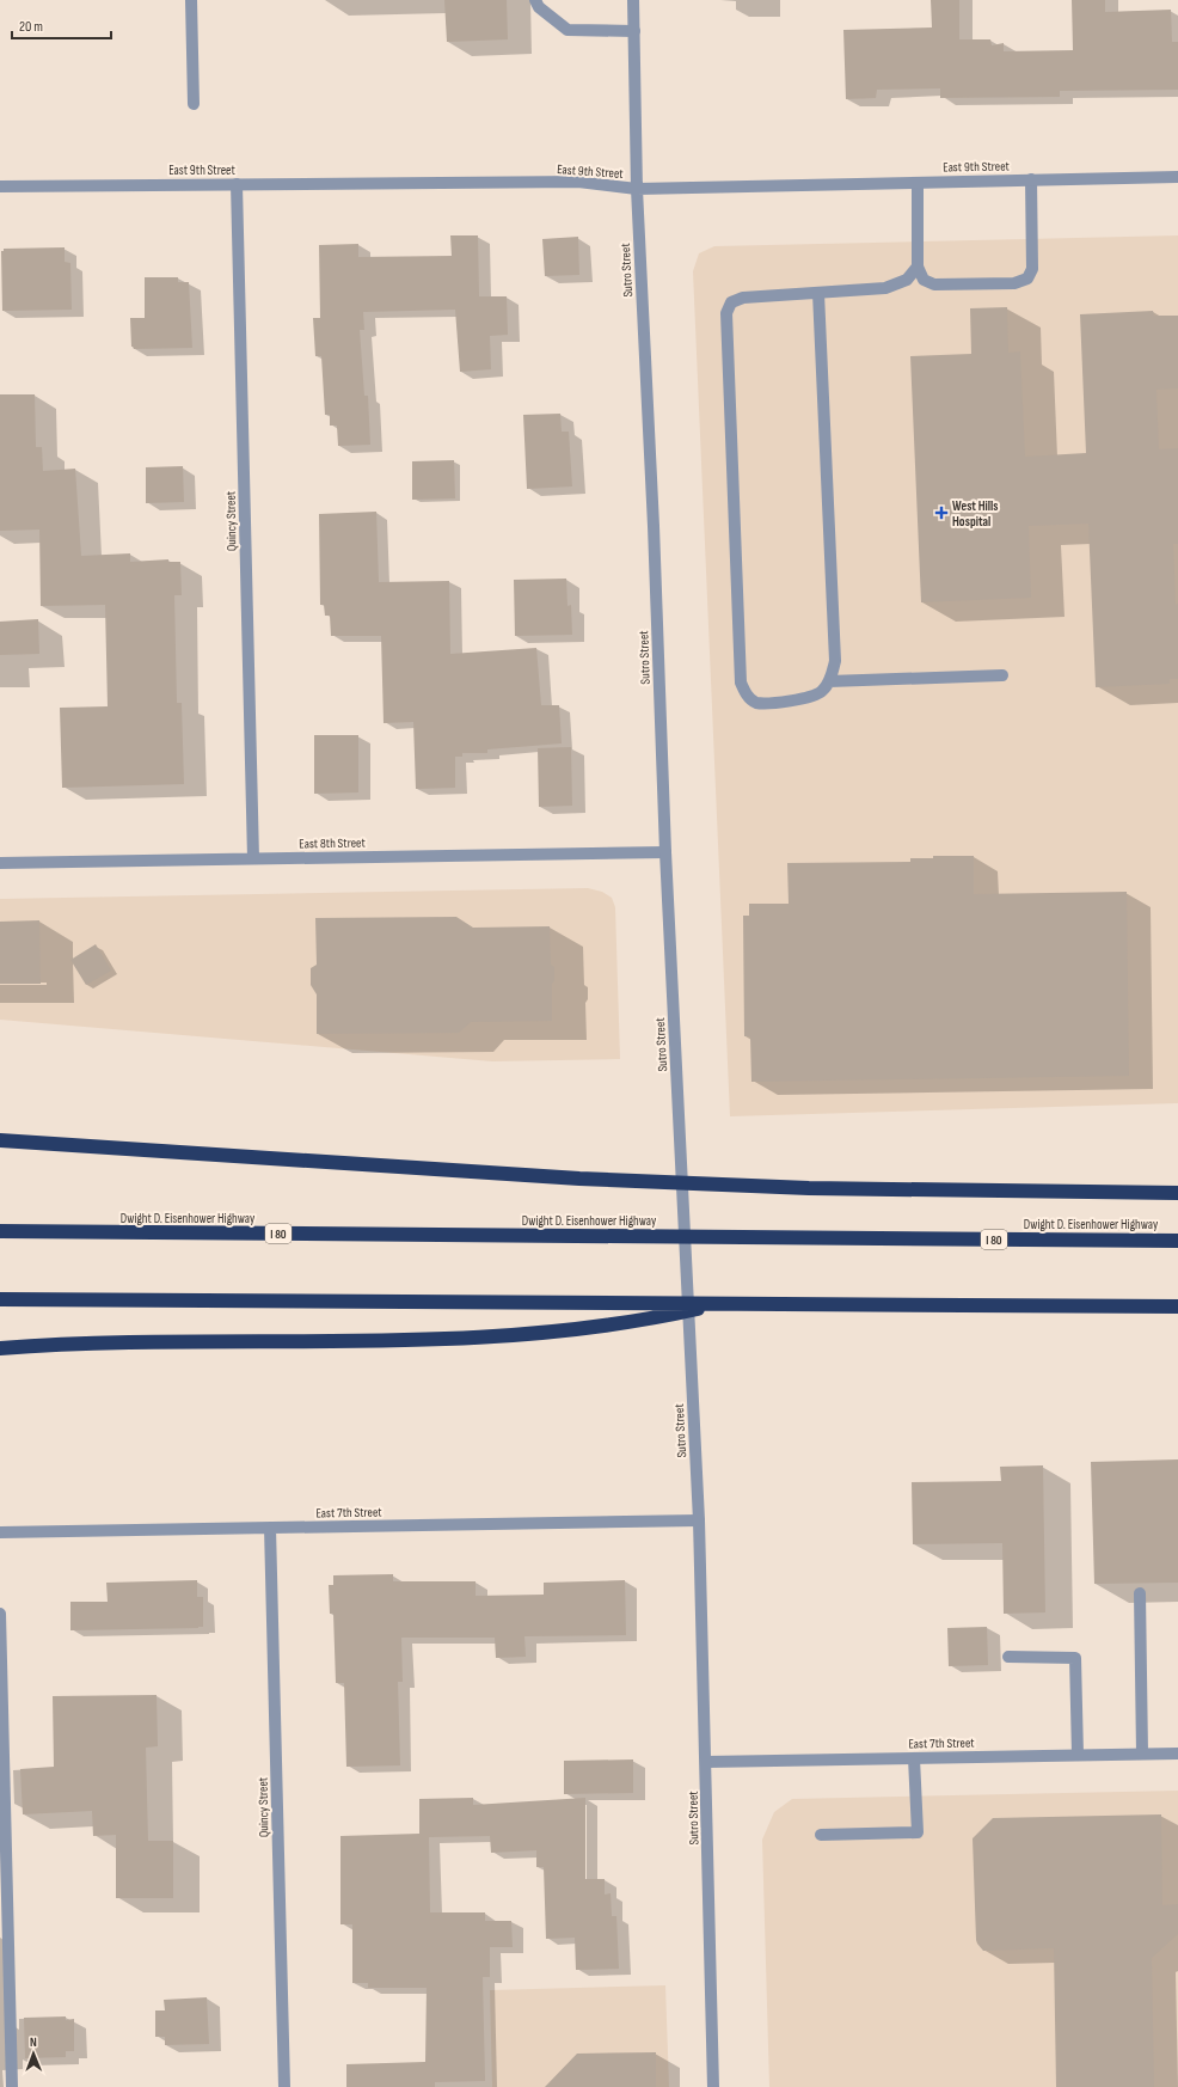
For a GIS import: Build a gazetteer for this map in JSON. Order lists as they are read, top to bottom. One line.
{"streets":{"highway":["Dwight D. Eisenhower Highway","I 80"],"street":["East 9th Street","Sutro Street","Quincy Street","East 8th Street","East 7th Street"]},"crossings":[["East 9th Street","Sutro Street"],["East 9th Street","Quincy Street"],["Sutro Street","East 8th Street"],["Sutro Street","East 7th Street"],["Quincy Street","East 8th Street"],["Quincy Street","East 7th Street"]],"places":{"health":["West Hills Hospital"]},"scale_bar":"20 m","north":"top"}
